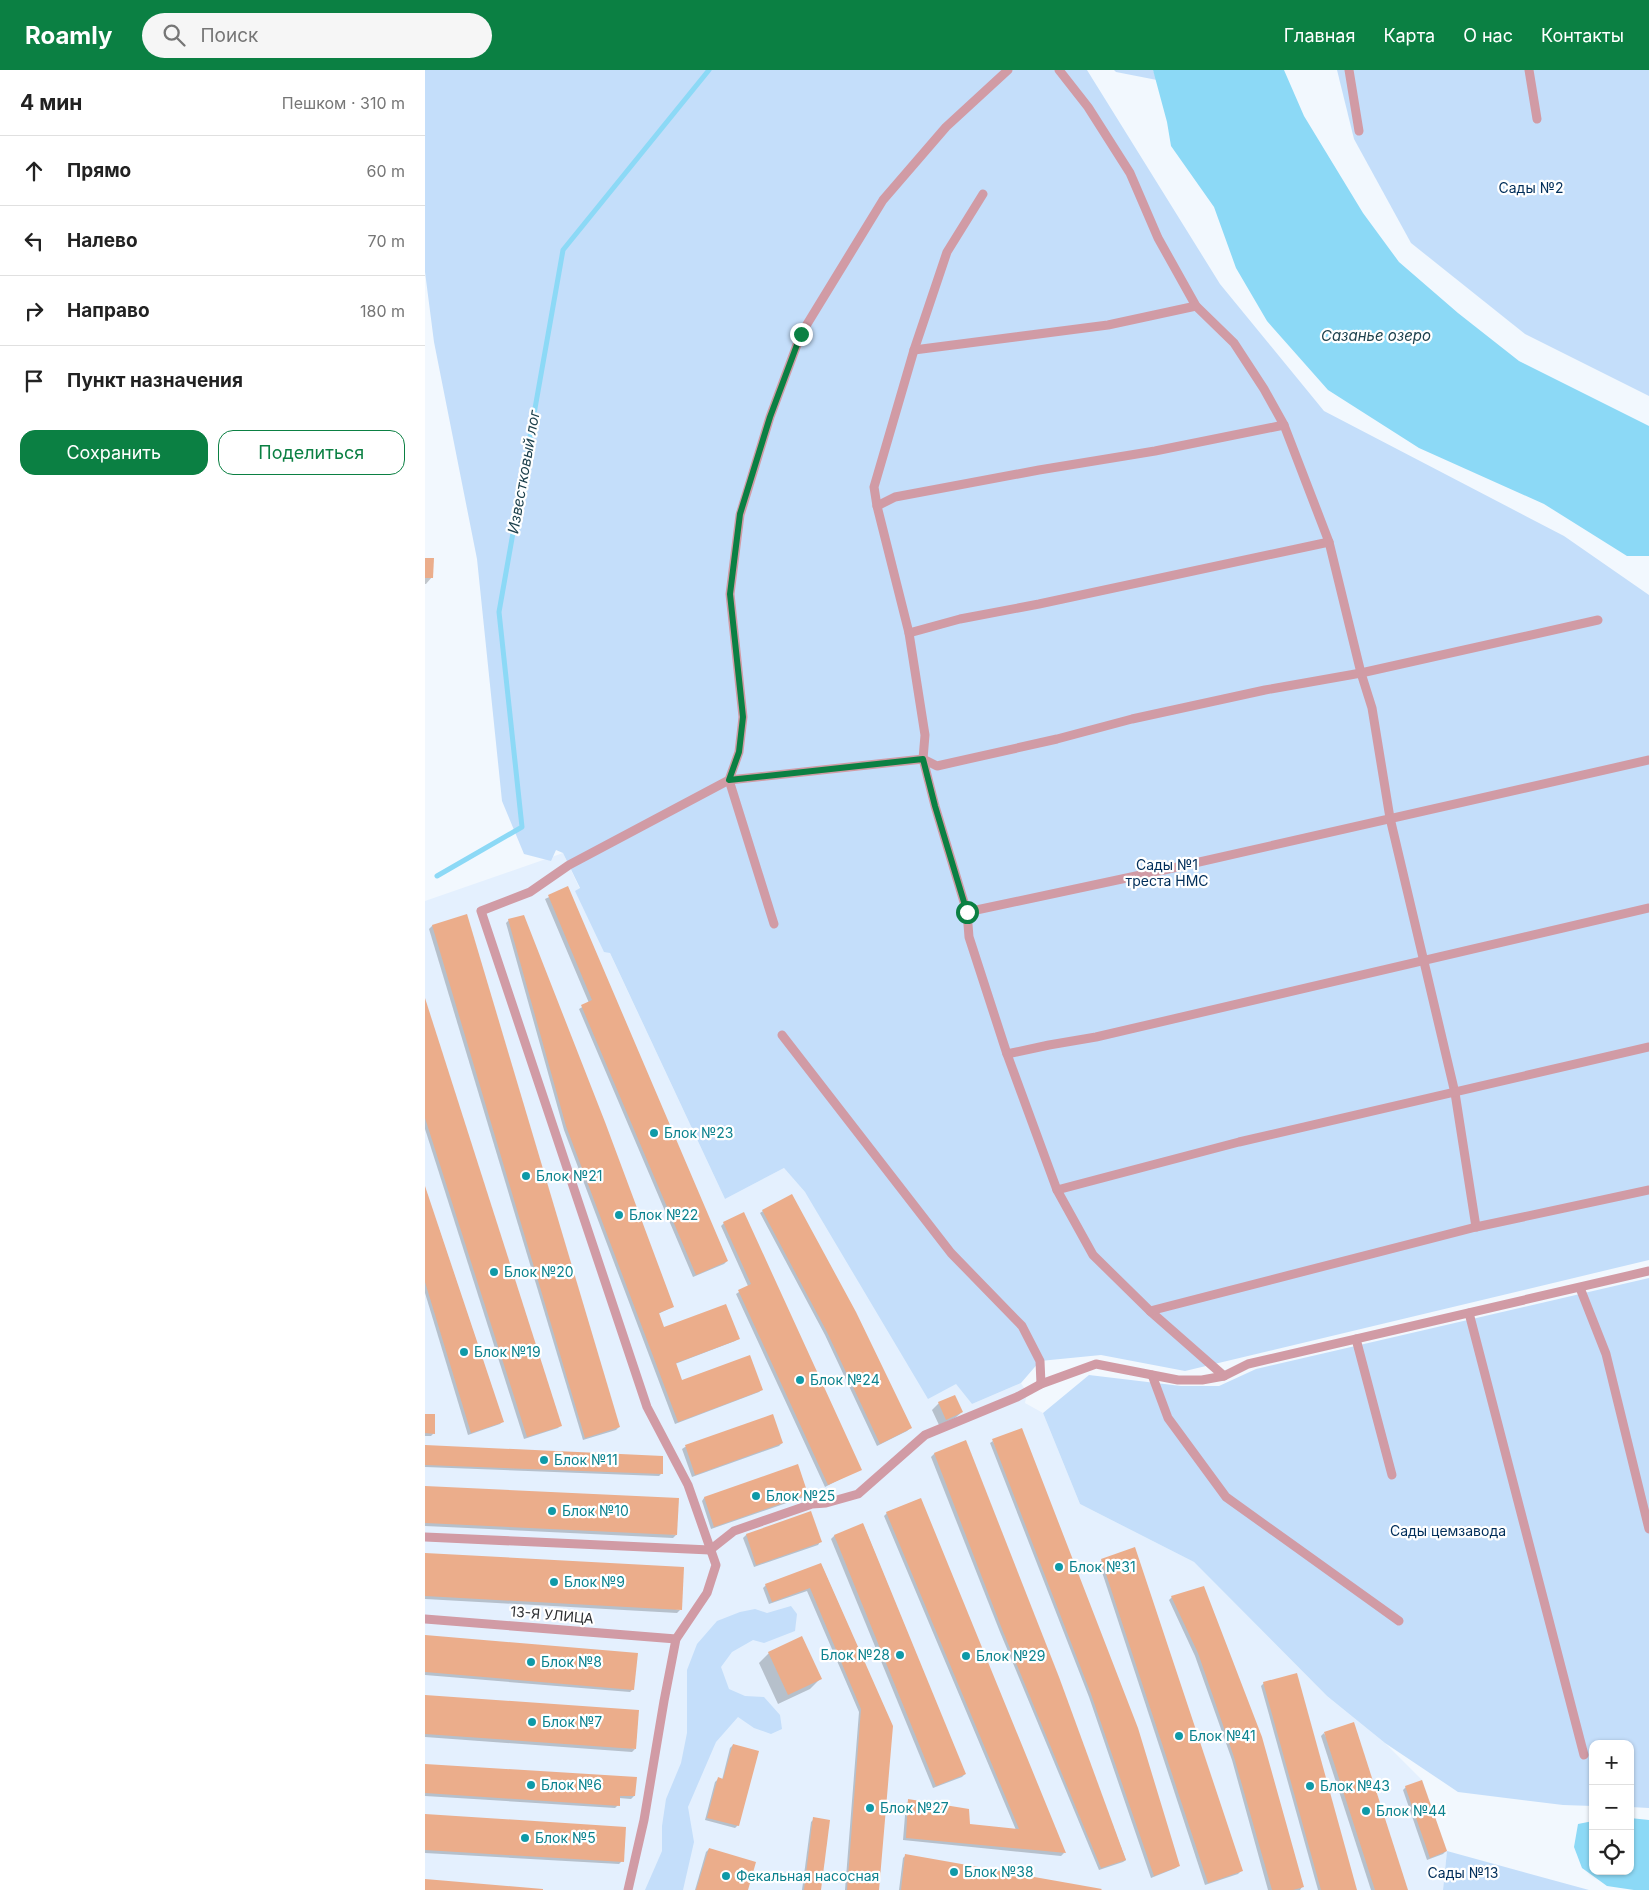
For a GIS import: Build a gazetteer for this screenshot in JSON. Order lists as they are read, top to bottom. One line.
{"streets":{"lane":["13-Я УЛИЦА"]},"water":["Сазанье озеро","Известковый лог"],"parks":["Сады №2","Сады №1 треста НМС","Сады цемзавода","Сады №13"],"places":["Блок №23","Блок №21","Блок №22","Блок №20","Блок №19","Блок №24","Блок №11","Блок №25","Блок №10","Блок №31","Блок №9","Блок №28","Блок №29","Блок №8","Блок №7","Блок №41","Блок №6","Блок №43","Блок №27","Блок №44","Блок №5","Блок №38","Фекальная насосная"],"page":{"header":"Roamly","search":"Поиск","nav":["Главная","Карта","О нас","Контакты"],"heading":["4 мин","Пешком · 310 m"],"list":[["Прямо","60 m"],["Налево","70 m"],["Направо","180 m"],"Пункт назначения"],"buttons":["Сохранить","Поделиться"],"map_buttons":["+","−"]}}
